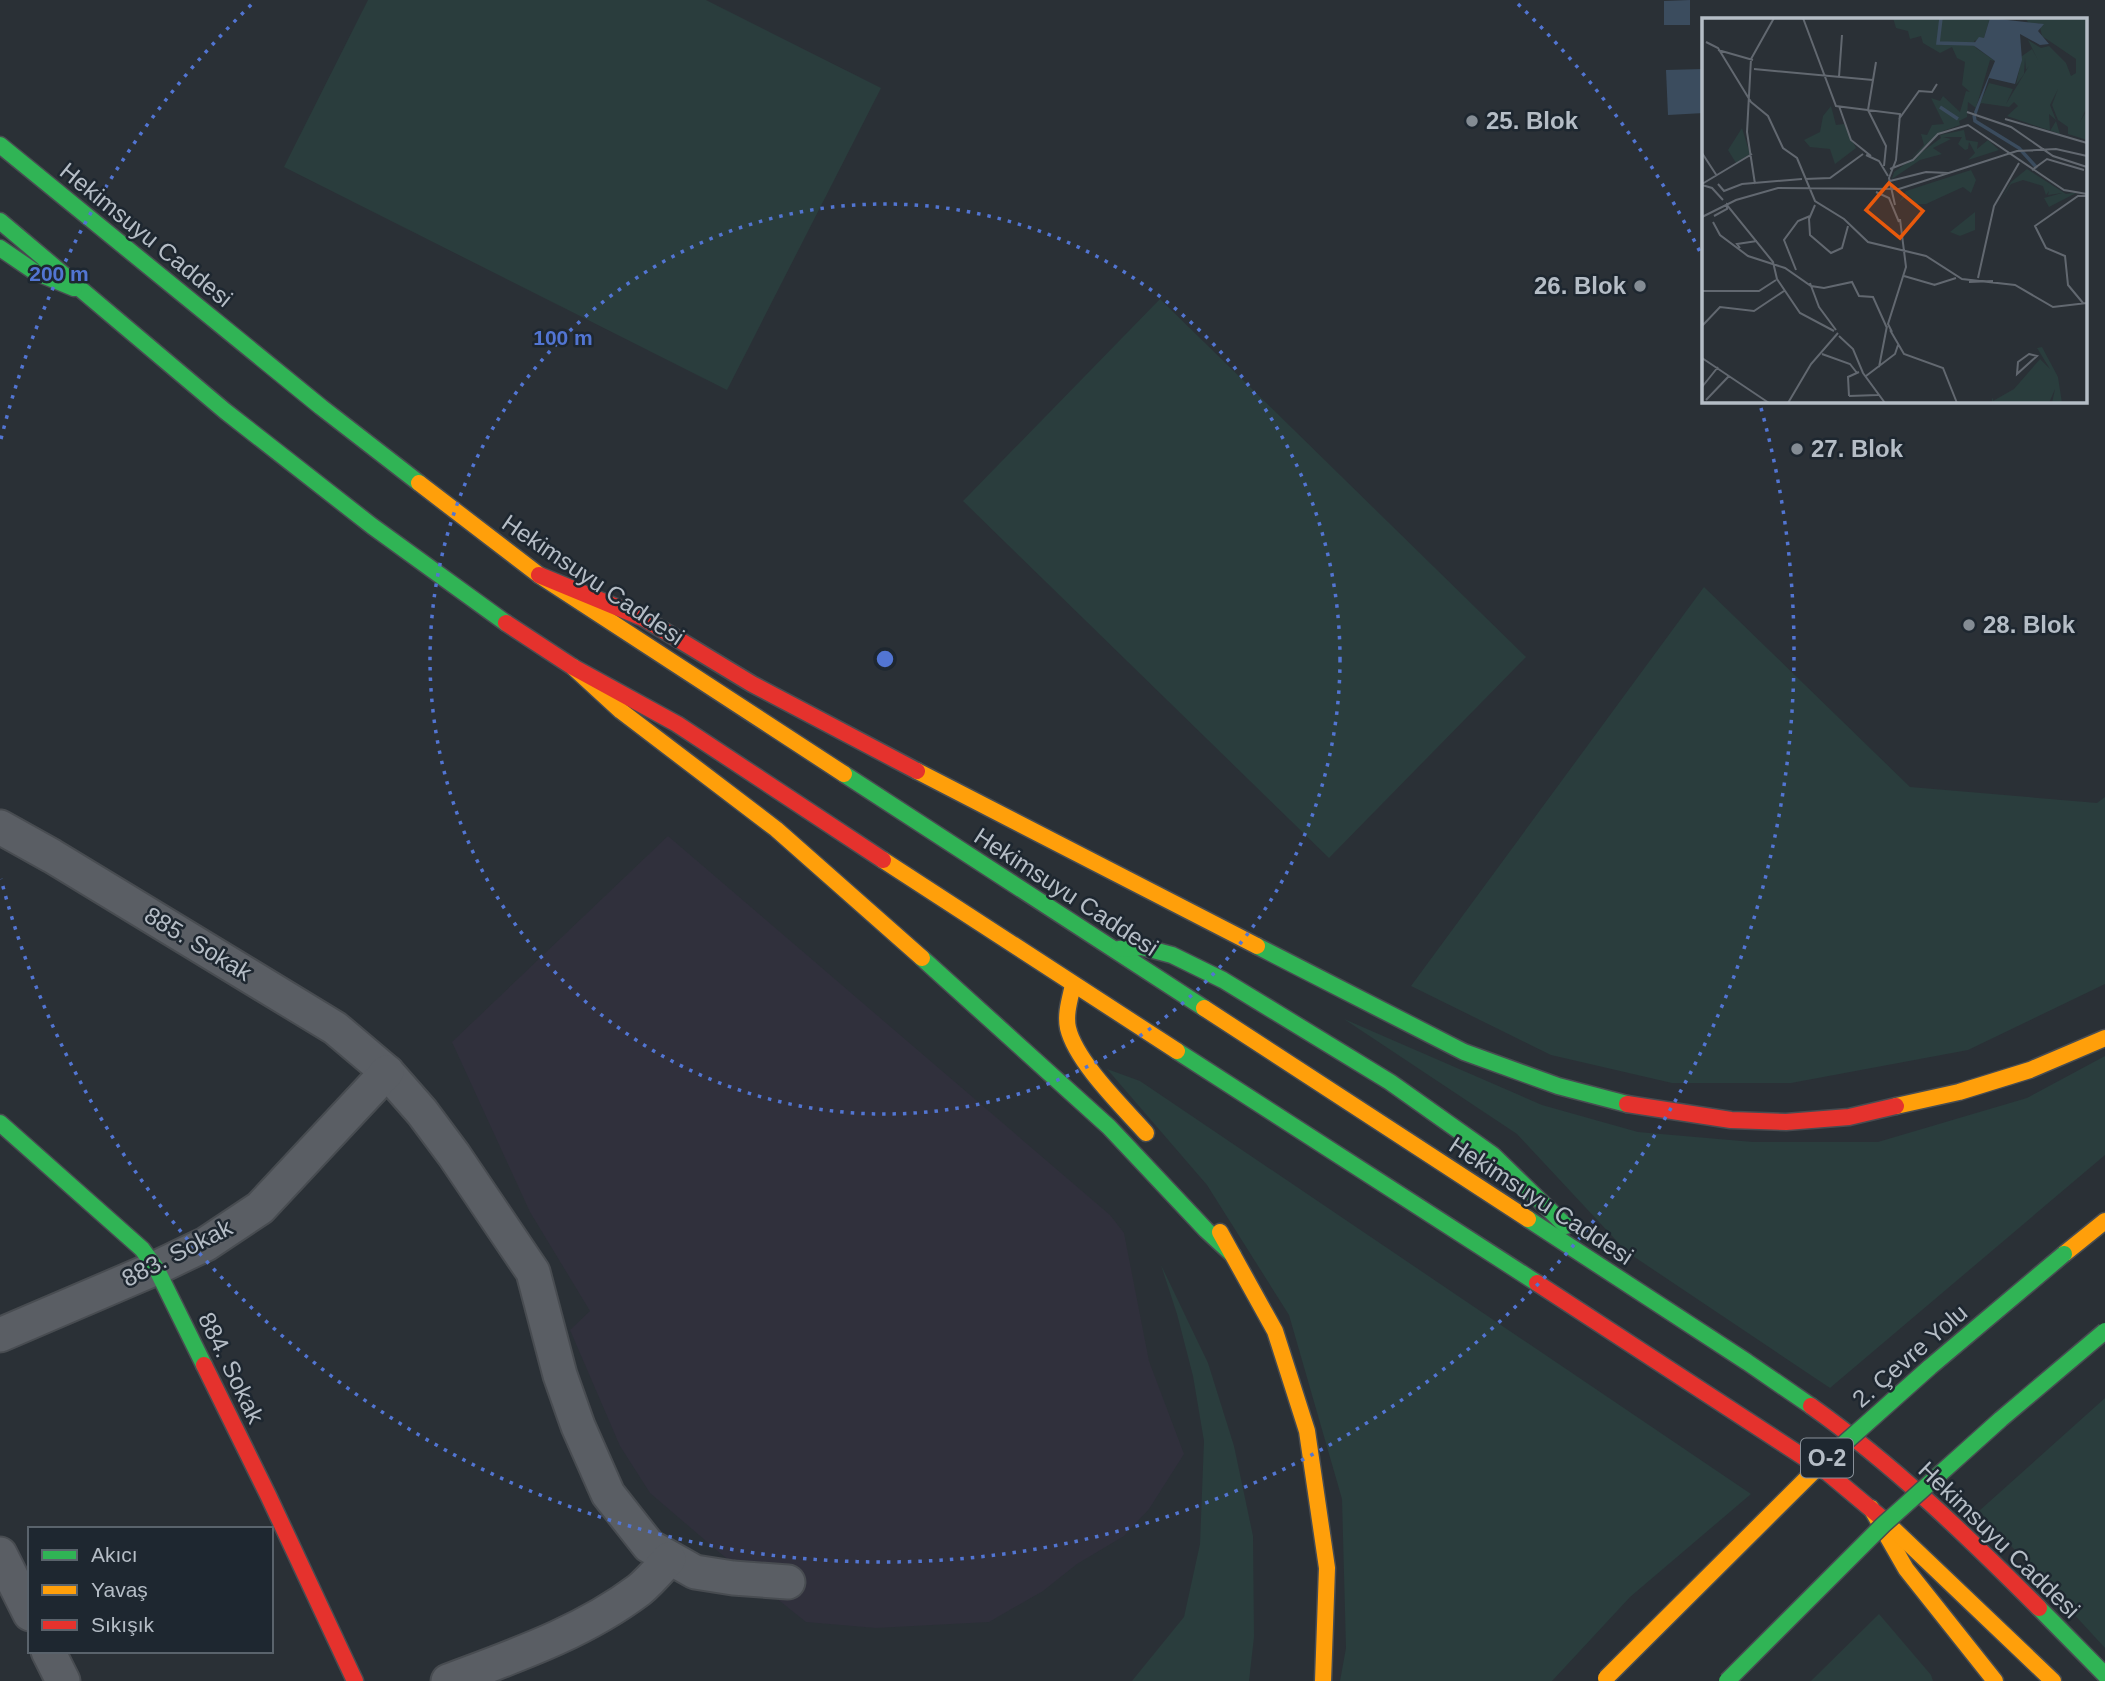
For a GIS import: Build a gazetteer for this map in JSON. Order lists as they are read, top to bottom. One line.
{"streets":{"main road":["Hekimsuyu Caddesi","2. Çevre Yolu","884. Sokak","O-2"],"street":["885. Sokak","883. Sokak"]},"crossings":[["885. Sokak","883. Sokak"],["883. Sokak","884. Sokak"]],"places":["25. Blok","26. Blok","27. Blok","28. Blok"],"legend":["Akıcı","Yavaş","Sıkışık"],"rings":["200 m","100 m"]}
